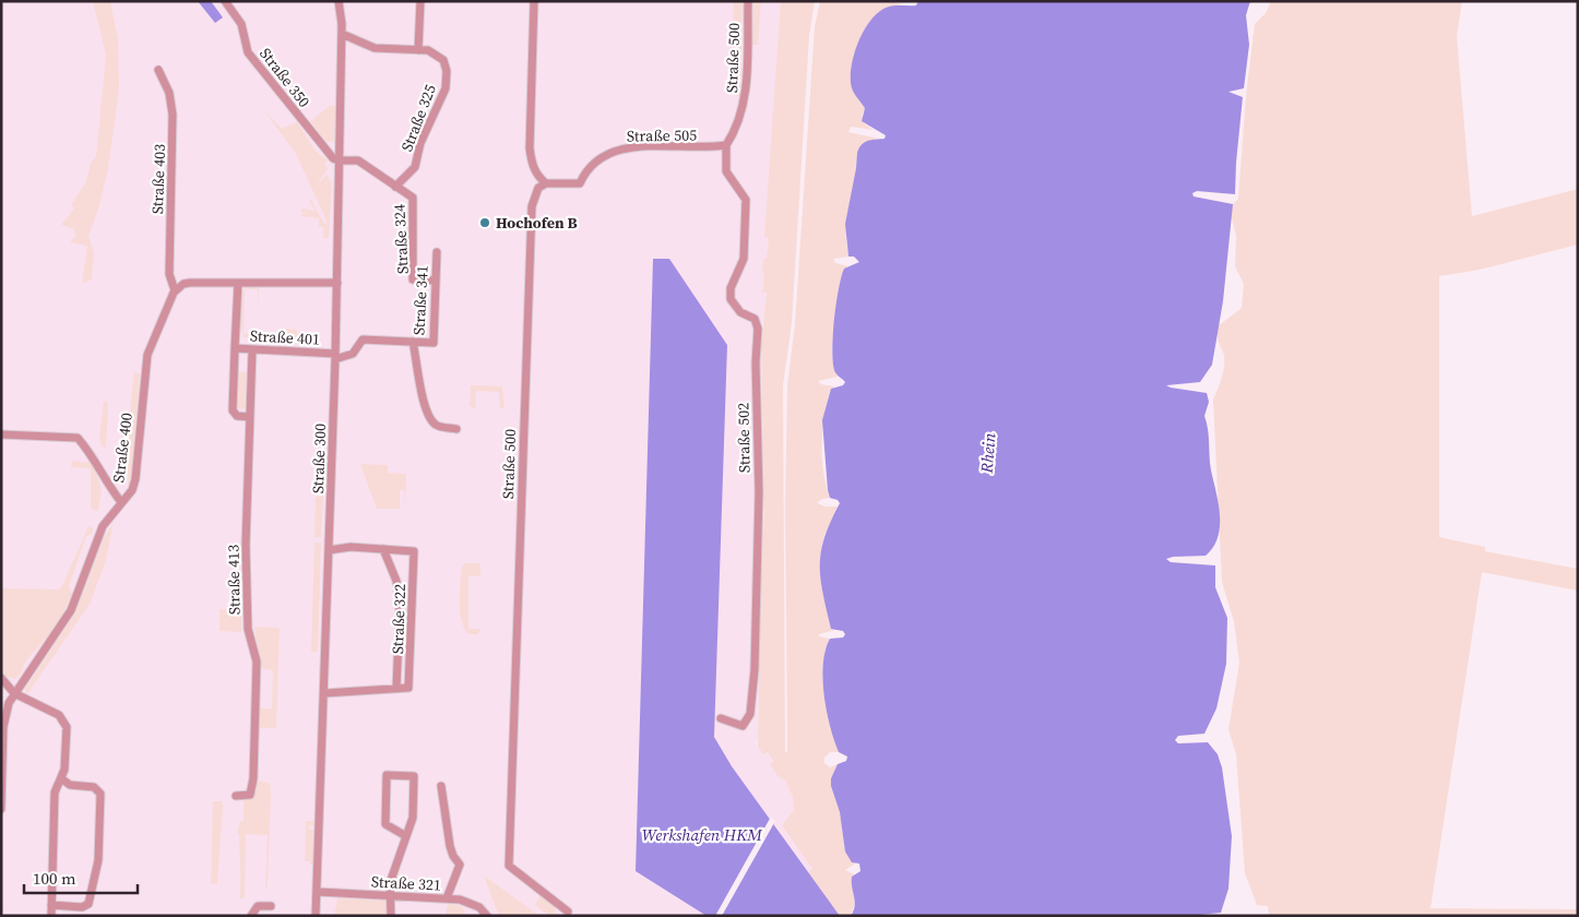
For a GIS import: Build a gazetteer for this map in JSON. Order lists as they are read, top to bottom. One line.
{"streets":{"street":["Straße 500","Straße 350","Straße 325","Straße 505","Straße 403","Straße 324","Straße 341","Straße 401","Straße 502","Straße 400","Straße 300","Straße 413","Straße 322","Straße 321"]},"crossings":[["Straße 500","Straße 505"],["Straße 500","Straße 502"],["Straße 350","Straße 324"],["Straße 350","Straße 300"],["Straße 325","Straße 324"],["Straße 325","Straße 300"],["Straße 505","Straße 502"],["Straße 403","Straße 400"],["Straße 324","Straße 341"],["Straße 324","Straße 300"],["Straße 341","Straße 401"],["Straße 341","Straße 300"],["Straße 401","Straße 300"],["Straße 401","Straße 413"],["Straße 300","Straße 322"],["Straße 300","Straße 321"]],"water":["Rhein","Werkshafen HKM"],"places":["Hochofen B"],"scale_bar":"100 m"}
